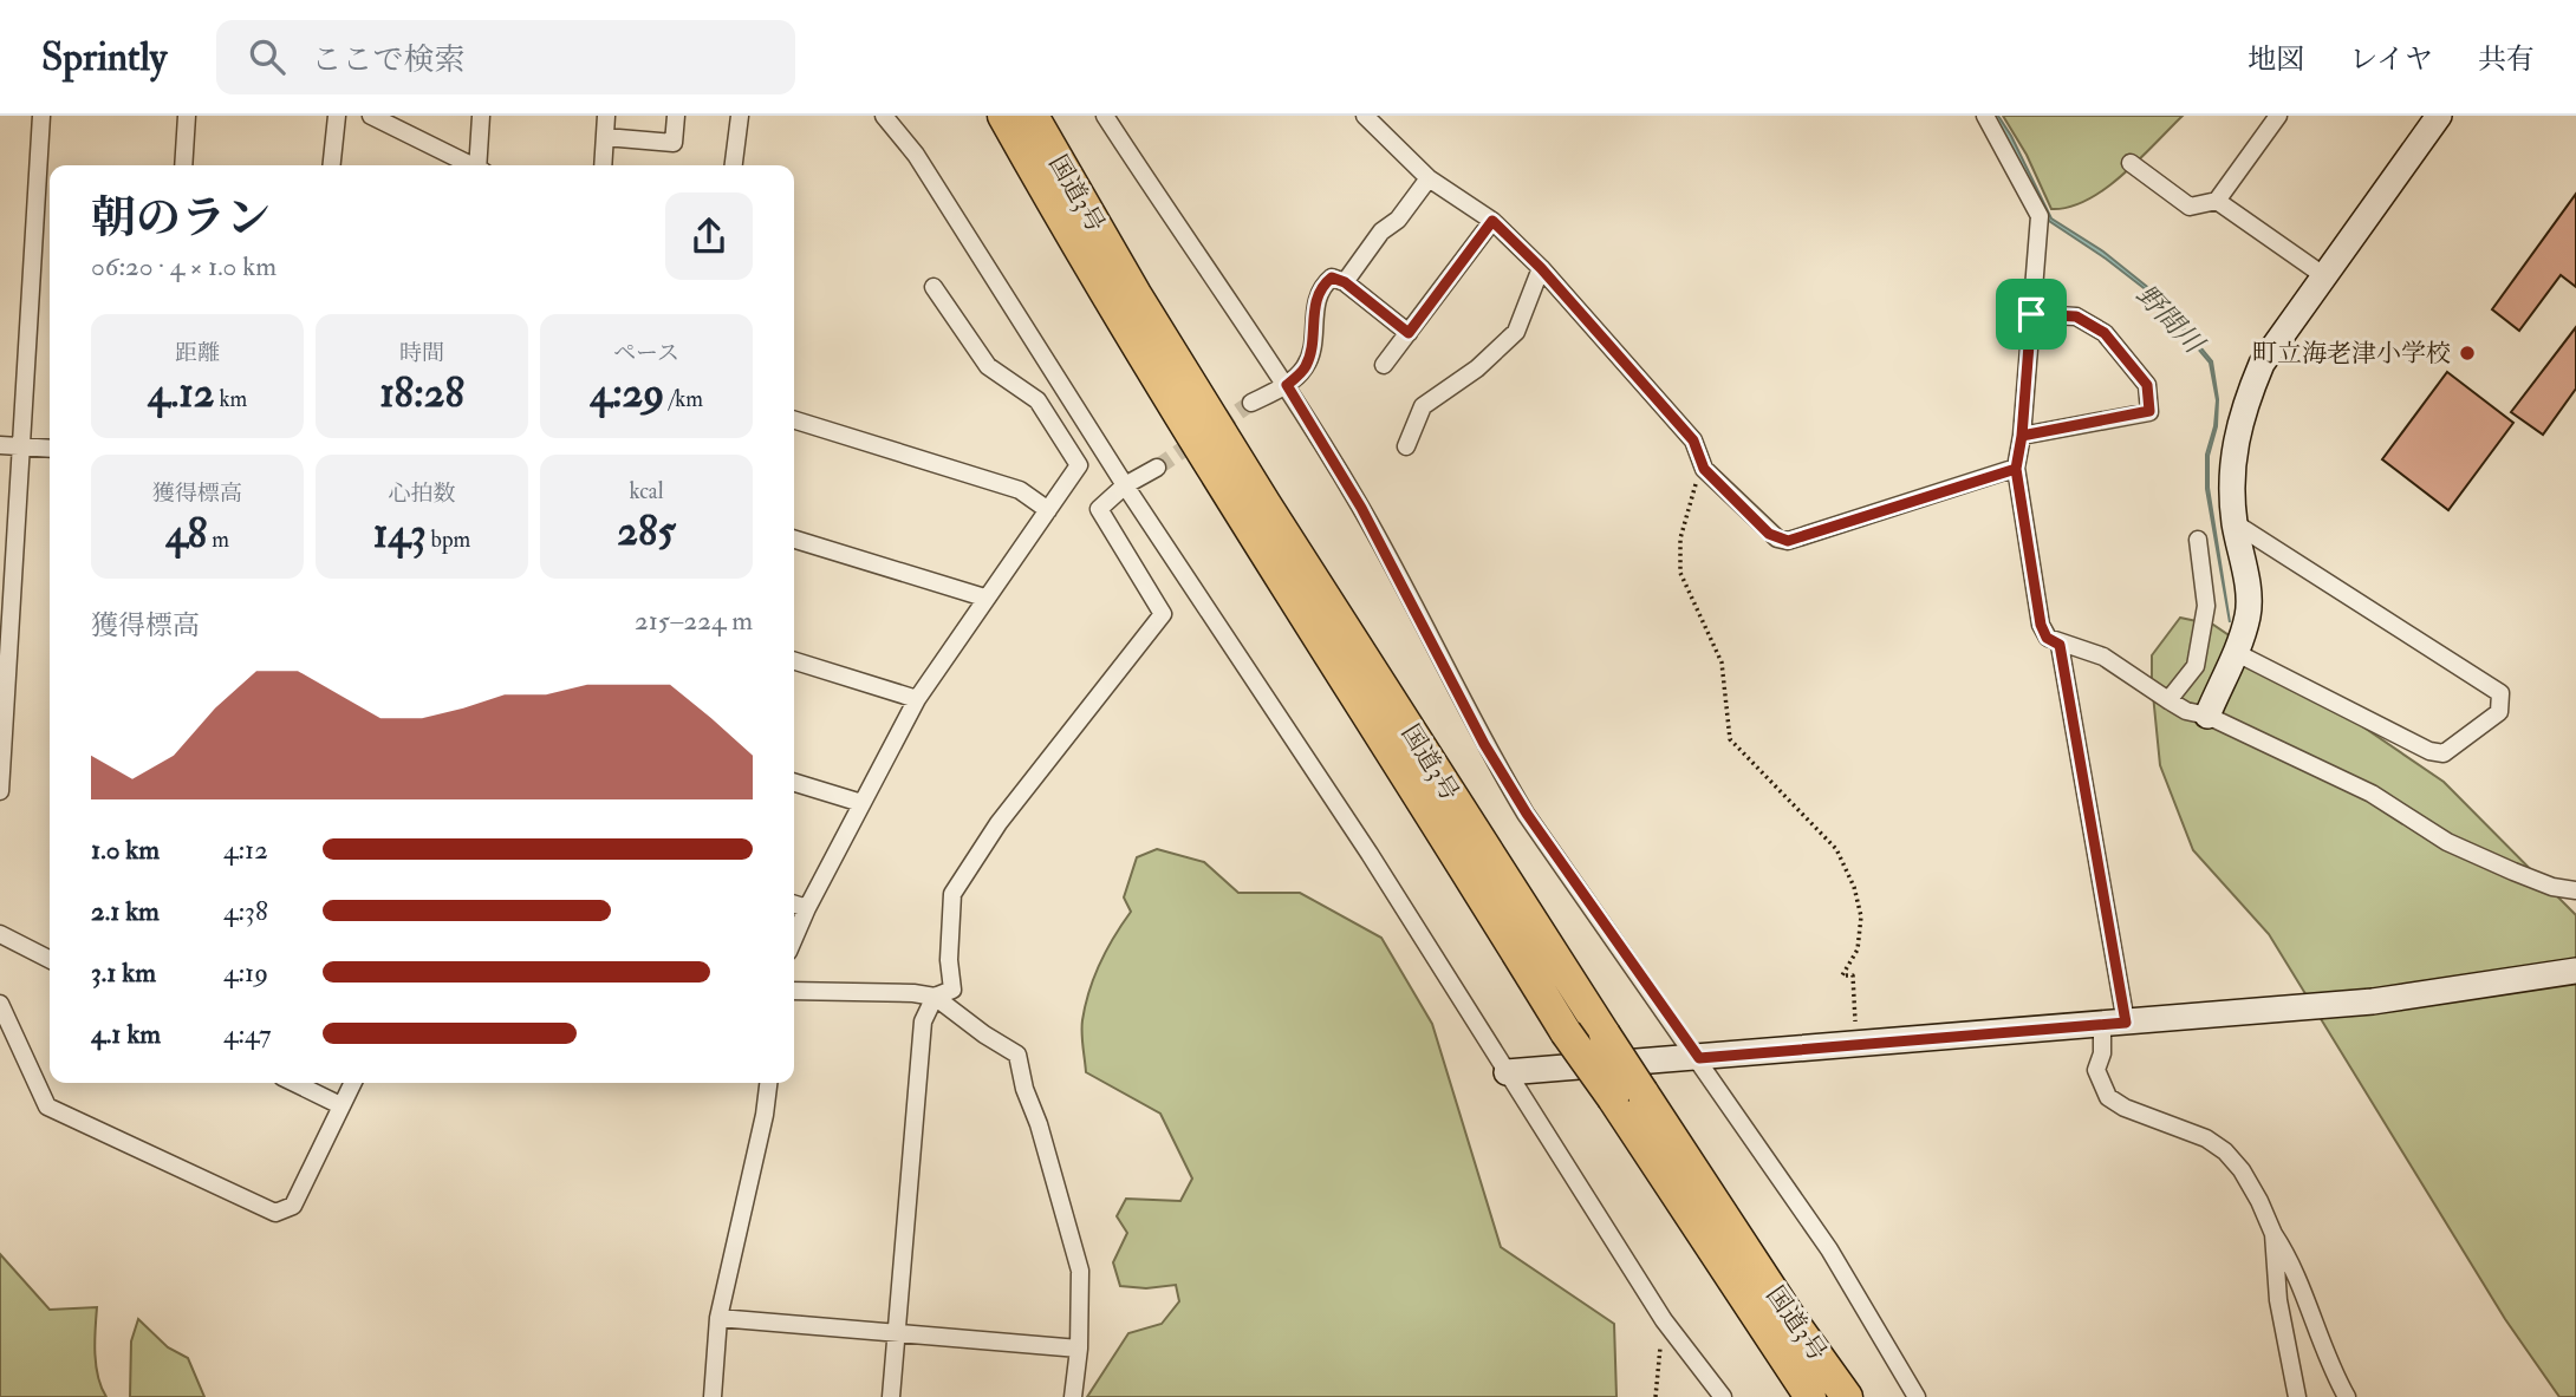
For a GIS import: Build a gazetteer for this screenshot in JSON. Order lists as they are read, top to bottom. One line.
{"streets":{"highway":["国道3号"]},"water":["野間川"],"places":["町立海老津小学校"],"page":{"header":"Sprintly","search":"ここで検索","nav":["地図","レイヤ","共有"],"heading":["朝のラン","06:20 · 4 × 1.0 km"],"stats":[["距離","4.12 km"],["時間","18:28"],["ペース","4:29 /km"],["獲得標高","48 m"],["心拍数","143 bpm"],["kcal","285"]],"chart":["獲得標高","215–224 m"],"list":[{"name":"1.0 km","note":"4:12"},{"name":"2.1 km","note":"4:38"},{"name":"3.1 km","note":"4:19"},{"name":"4.1 km","note":"4:47"}]}}
